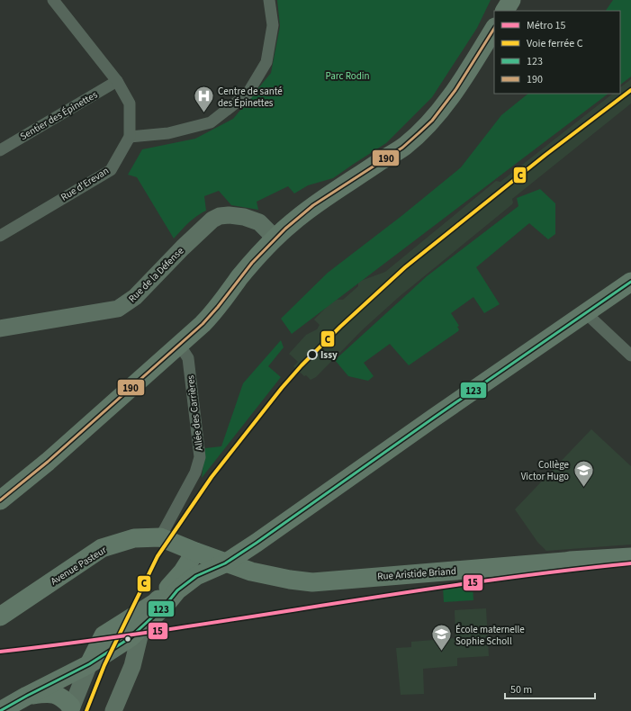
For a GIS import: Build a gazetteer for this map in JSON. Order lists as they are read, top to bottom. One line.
{"streets":{"main road":["Avenue Pasteur","Rue Aristide Briand"],"street":["Sentier des Épinettes","Rue d'Erevan","Rue de la Défense","Allée des Carrières"]},"crossings":[["Sentier des Épinettes","Rue d'Erevan"],["Allée des Carrières","Avenue Pasteur"],["Avenue Pasteur","Rue Aristide Briand"]],"parks":["Parc Rodin"],"places":{"hospital":["Centre de santé des Épinettes"],"other":["Issy"],"school or university":["Collège Victor Hugo","École maternelle Sophie Scholl"]},"lines":["transit line 190","rail line C","transit line 123","metro line 15"],"legend":["Métro 15","Voie ferrée C","123","190"],"scale_bar":"50 m"}
